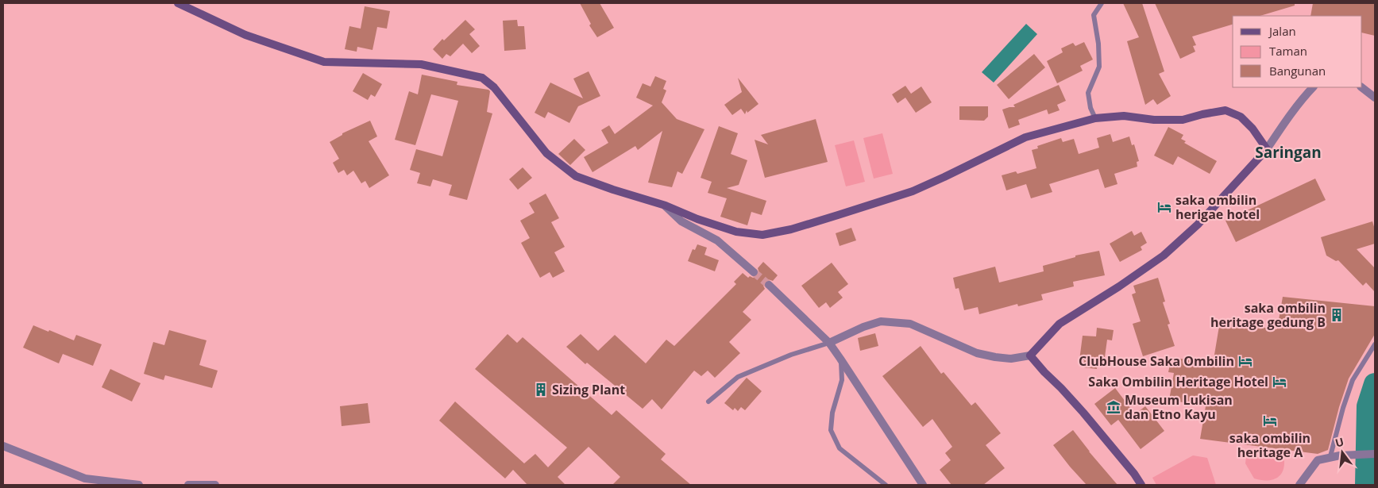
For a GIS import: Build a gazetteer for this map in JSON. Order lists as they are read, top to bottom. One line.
{"districts":["Saringan"],"places":{"hotel":["saka ombilin herigae hotel","ClubHouse Saka Ombilin","Saka Ombilin Heritage Hotel","saka ombilin heritage A"],"building":["saka ombilin heritage gedung B","Sizing Plant"],"museum":["Museum Lukisan dan Etno Kayu"]},"legend":["Jalan","Taman","Bangunan"],"north":"top"}
